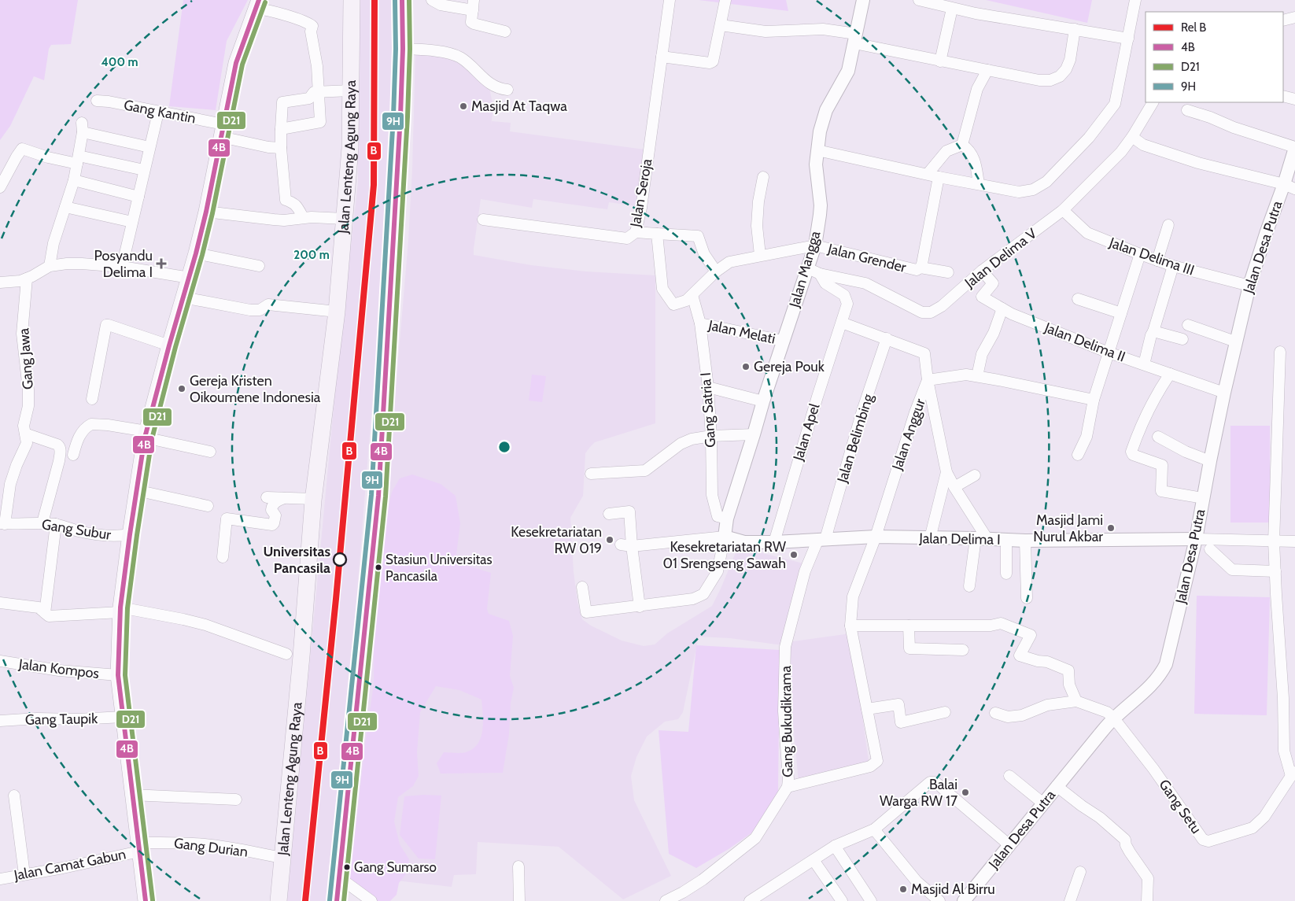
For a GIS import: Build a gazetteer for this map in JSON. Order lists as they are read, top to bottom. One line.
{"streets":{"main road":["Jalan Lenteng Agung Raya"],"street":["Gang Kantin","Jalan Seroja","Jalan Desa Putra","Jalan Delima III","Jalan Grender","Jalan Delima V","Jalan Mangga","Jalan Melati","Jalan Delima II","Gang Jawa","Gang Satria I","Jalan Apel","Jalan Anggur","Jalan Belimbing","Gang Subur","Jalan Delima I","Jalan Kompos","Gang Taupik","Gang Bukudikrama","Gang Setu","Gang Durian","Jalan Camat Gabun"]},"crossings":[["Jalan Lenteng Agung Raya","Gang Durian"],["Jalan Desa Putra","Jalan Delima III"],["Jalan Desa Putra","Jalan Delima II"],["Jalan Desa Putra","Jalan Delima I"],["Jalan Desa Putra","Gang Setu"],["Jalan Delima III","Jalan Delima V"],["Jalan Grender","Jalan Mangga"],["Jalan Delima V","Jalan Mangga"],["Jalan Delima V","Jalan Delima II"],["Jalan Delima V","Jalan Apel"],["Jalan Mangga","Jalan Melati"],["Jalan Mangga","Gang Satria I"],["Jalan Mangga","Jalan Apel"],["Jalan Mangga","Jalan Delima I"],["Jalan Melati","Gang Satria I"],["Gang Jawa","Gang Subur"],["Jalan Apel","Jalan Delima I"],["Jalan Anggur","Jalan Delima I"],["Jalan Anggur","Gang Bukudikrama"],["Jalan Belimbing","Jalan Delima I"],["Jalan Belimbing","Gang Bukudikrama"],["Jalan Delima I","Gang Bukudikrama"],["Gang Durian","Jalan Camat Gabun"]],"places":{"other":["Masjid At Taqwa","Gereja Pouk","Gereja Kristen Oikoumene Indonesia","Masjid Jami Nurul Akbar","Kesekretariatan RW 019","Kesekretariatan RW 01 Srengseng Sawah","Universitas Pancasila","Stasiun Universitas Pancasila","Balai Warga RW 17","Gang Sumarso","Masjid Al Birru"],"health":["Posyandu Delima I"]},"lines":["rail line B","transit line 4B","transit line D21","transit line 9H"],"legend":["Rel B","4B","D21","9H"],"rings":["400 m","200 m"]}
